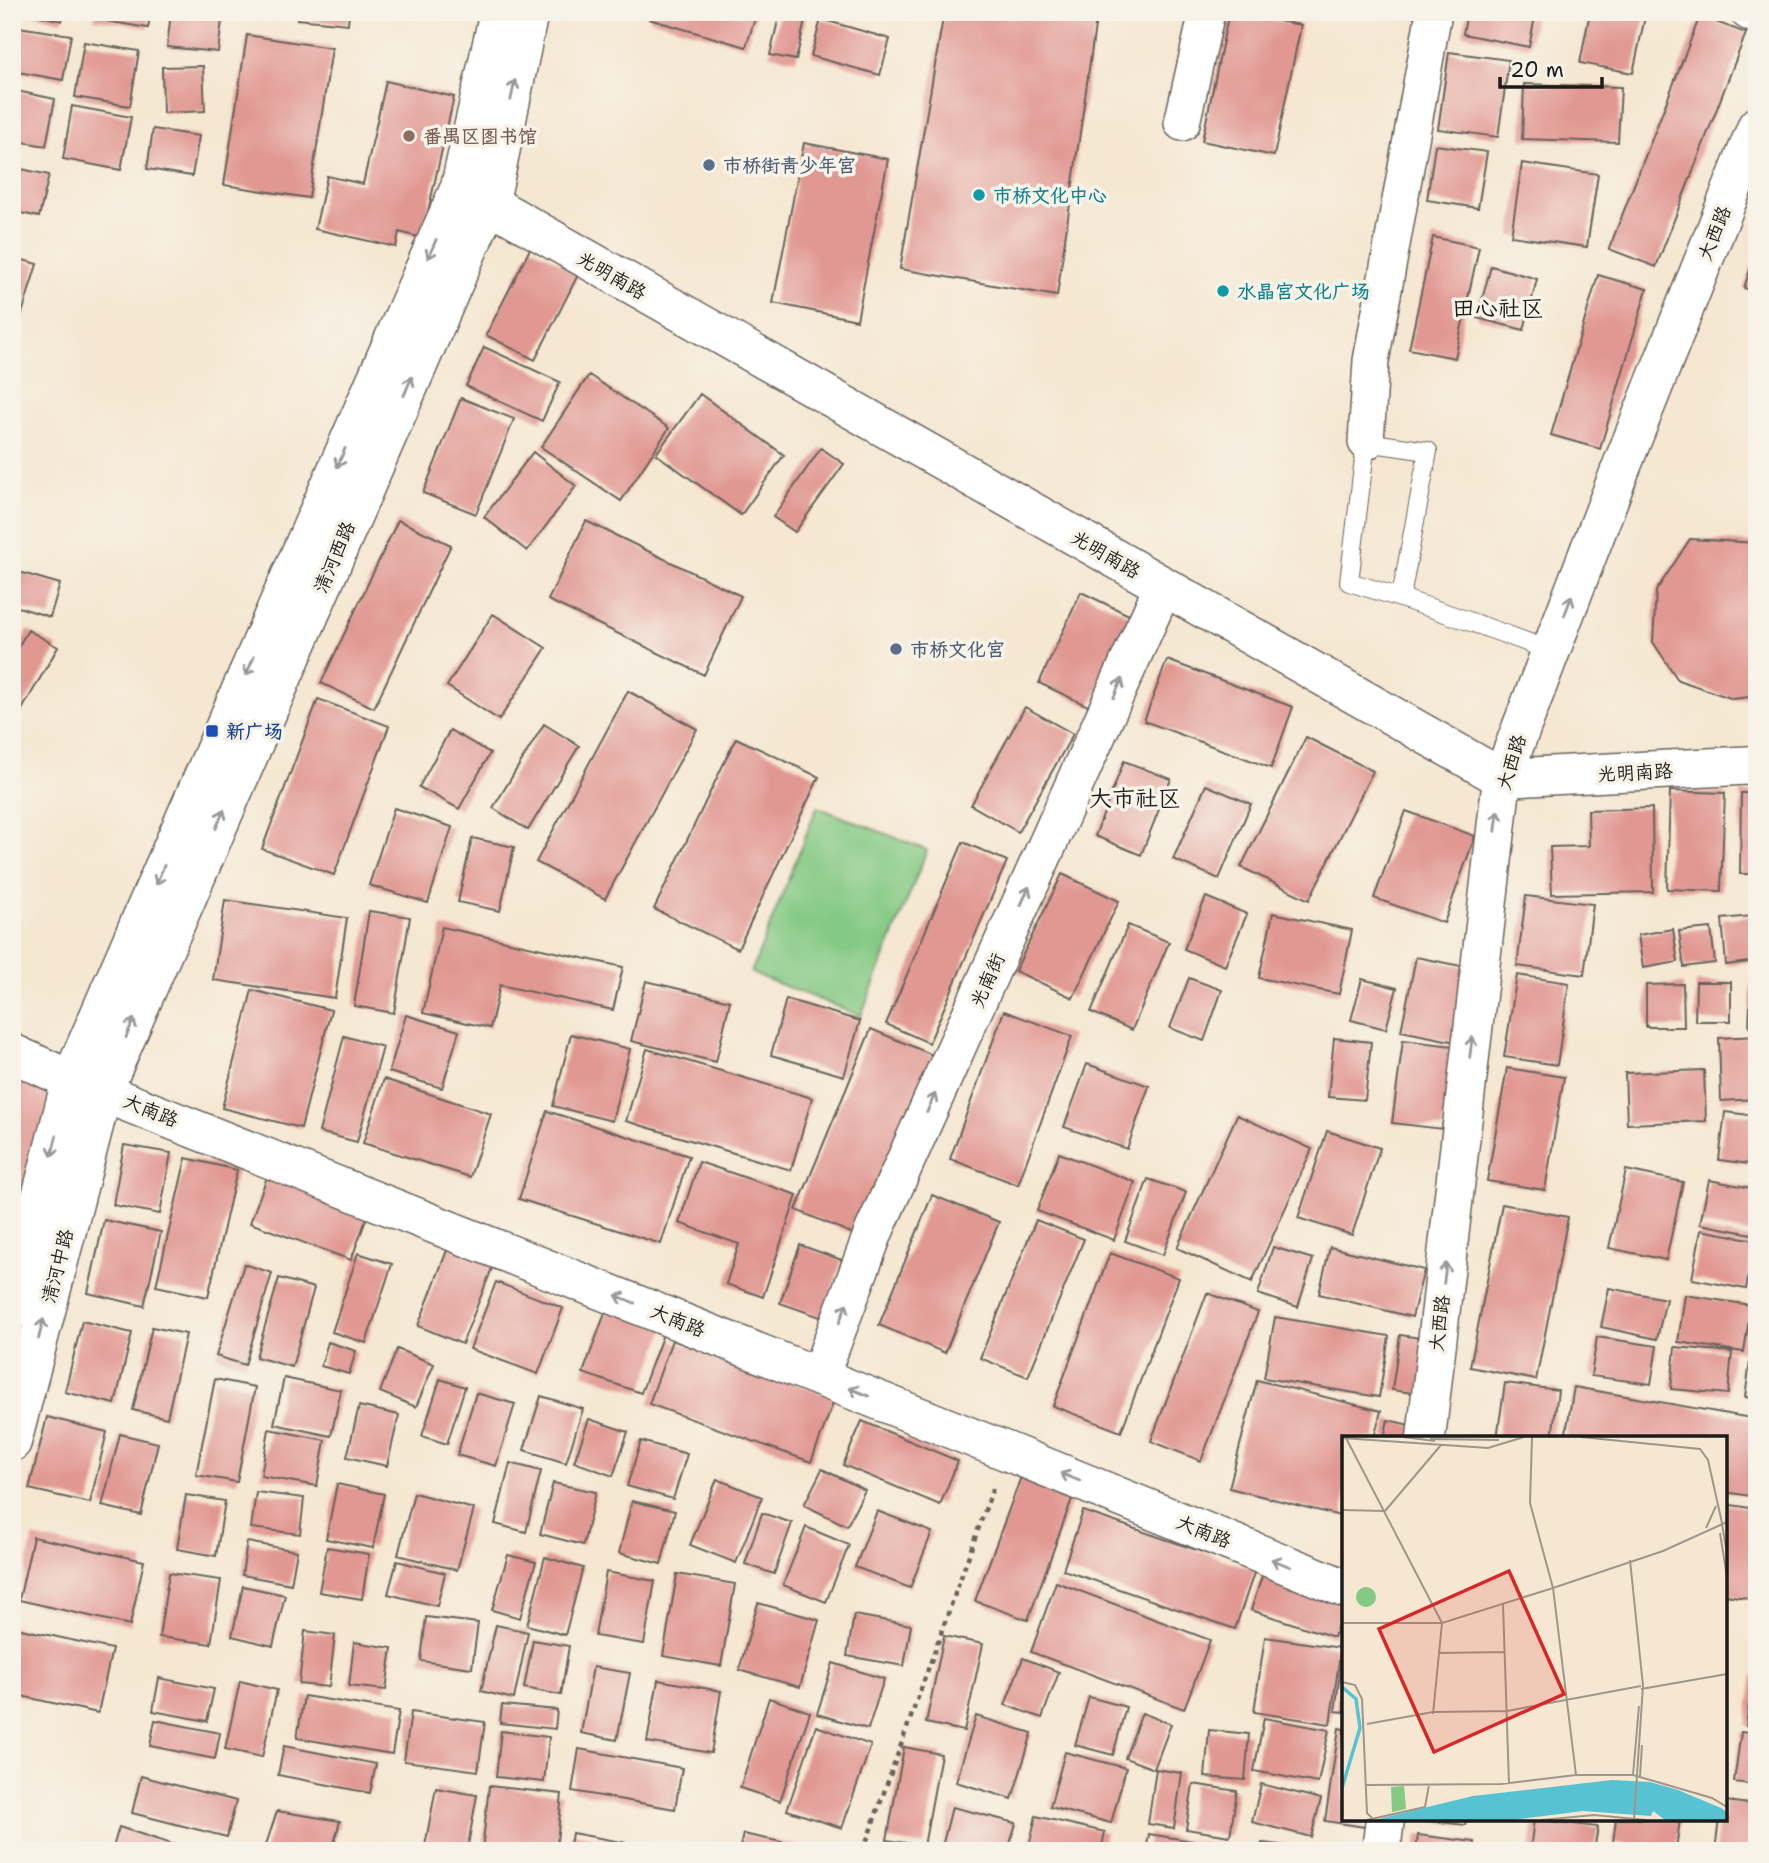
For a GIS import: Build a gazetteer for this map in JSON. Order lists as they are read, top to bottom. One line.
{"streets":{"street":["大西路","光明南路","清河西路","光南街","大南路","清河中路"]},"crossings":[["大西路","光明南路"],["光明南路","清河西路"],["光明南路","光南街"],["清河西路","大南路"],["清河西路","清河中路"],["光南街","大南路"],["大南路","清河中路"]],"one_way":["光南街","大南路"],"districts":["田心社区","大市社区"],"places":{"other":["番禺区图书馆","市桥街青少年宫","市桥文化中心","水晶宫文化广场","市桥文化宫"],"transit":["新广场"]},"scale_bar":"20 m"}
